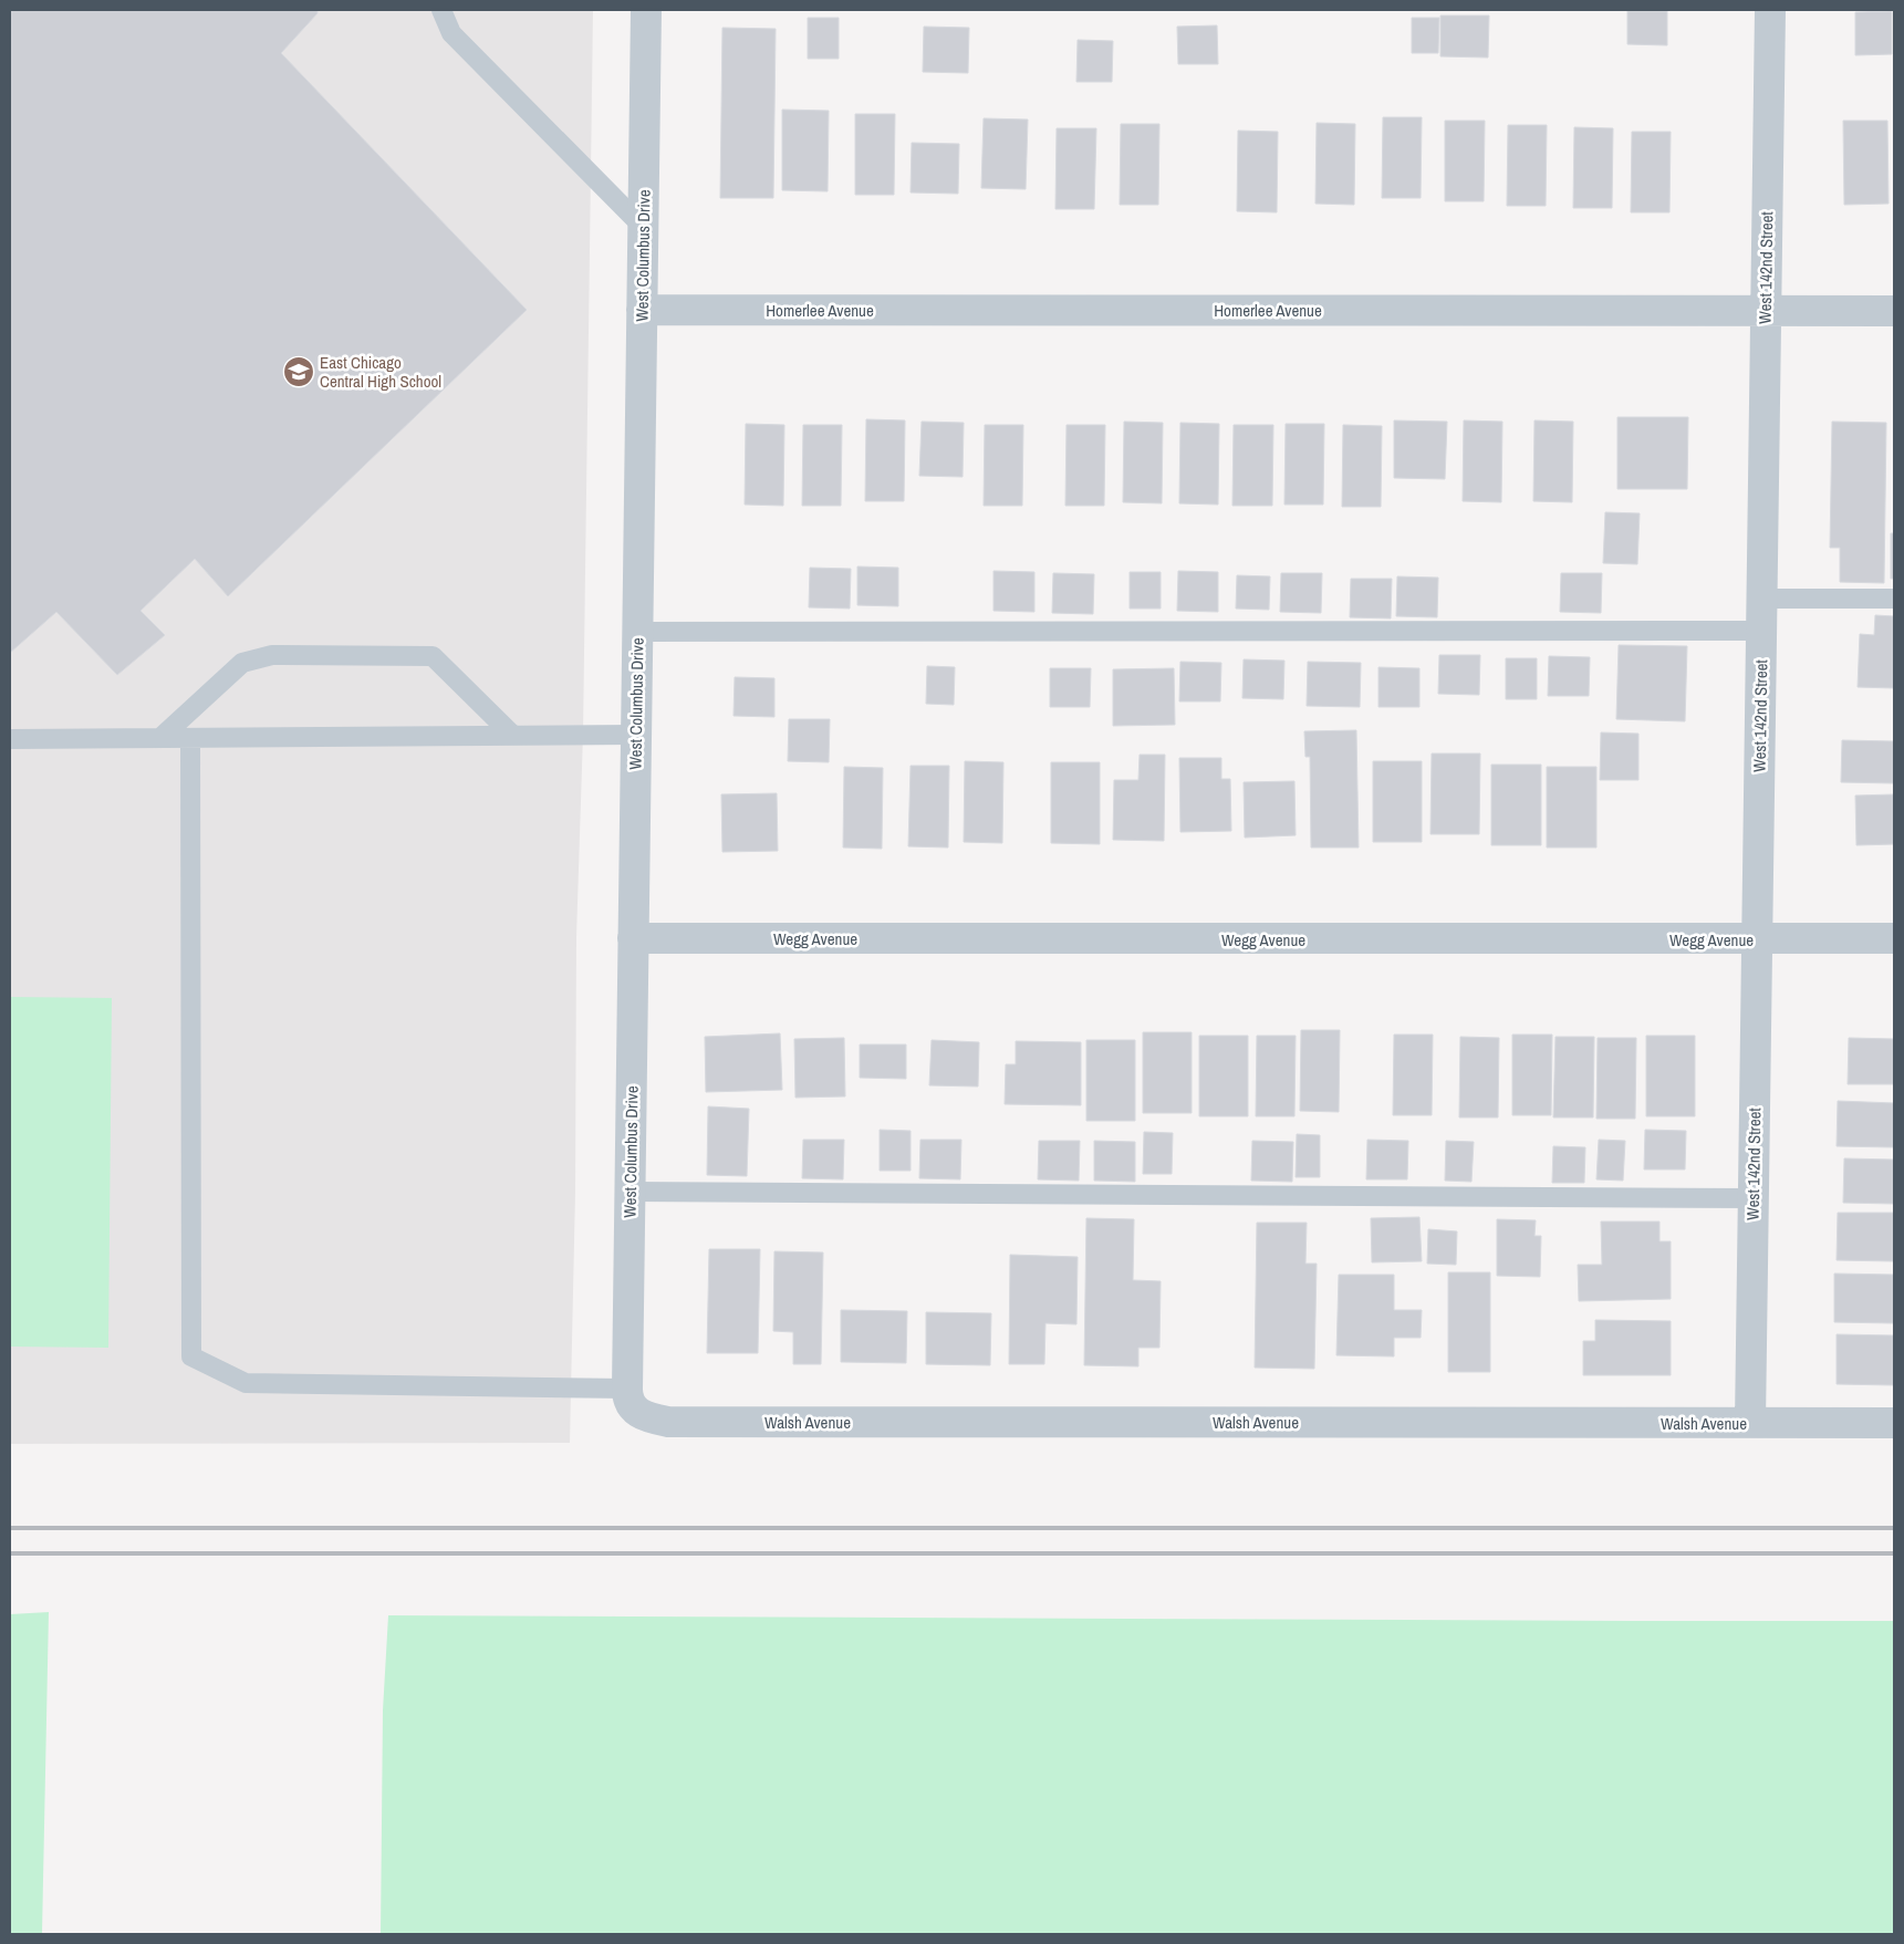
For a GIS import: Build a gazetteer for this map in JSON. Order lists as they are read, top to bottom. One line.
{"streets":{"street":["West Columbus Drive","West 142nd Street","Homerlee Avenue","Wegg Avenue","Walsh Avenue"]},"crossings":[["West Columbus Drive","Homerlee Avenue"],["West Columbus Drive","Wegg Avenue"],["West Columbus Drive","Walsh Avenue"],["West 142nd Street","Homerlee Avenue"],["West 142nd Street","Wegg Avenue"],["West 142nd Street","Walsh Avenue"]],"places":{"school or university":["East Chicago Central High School"]}}
